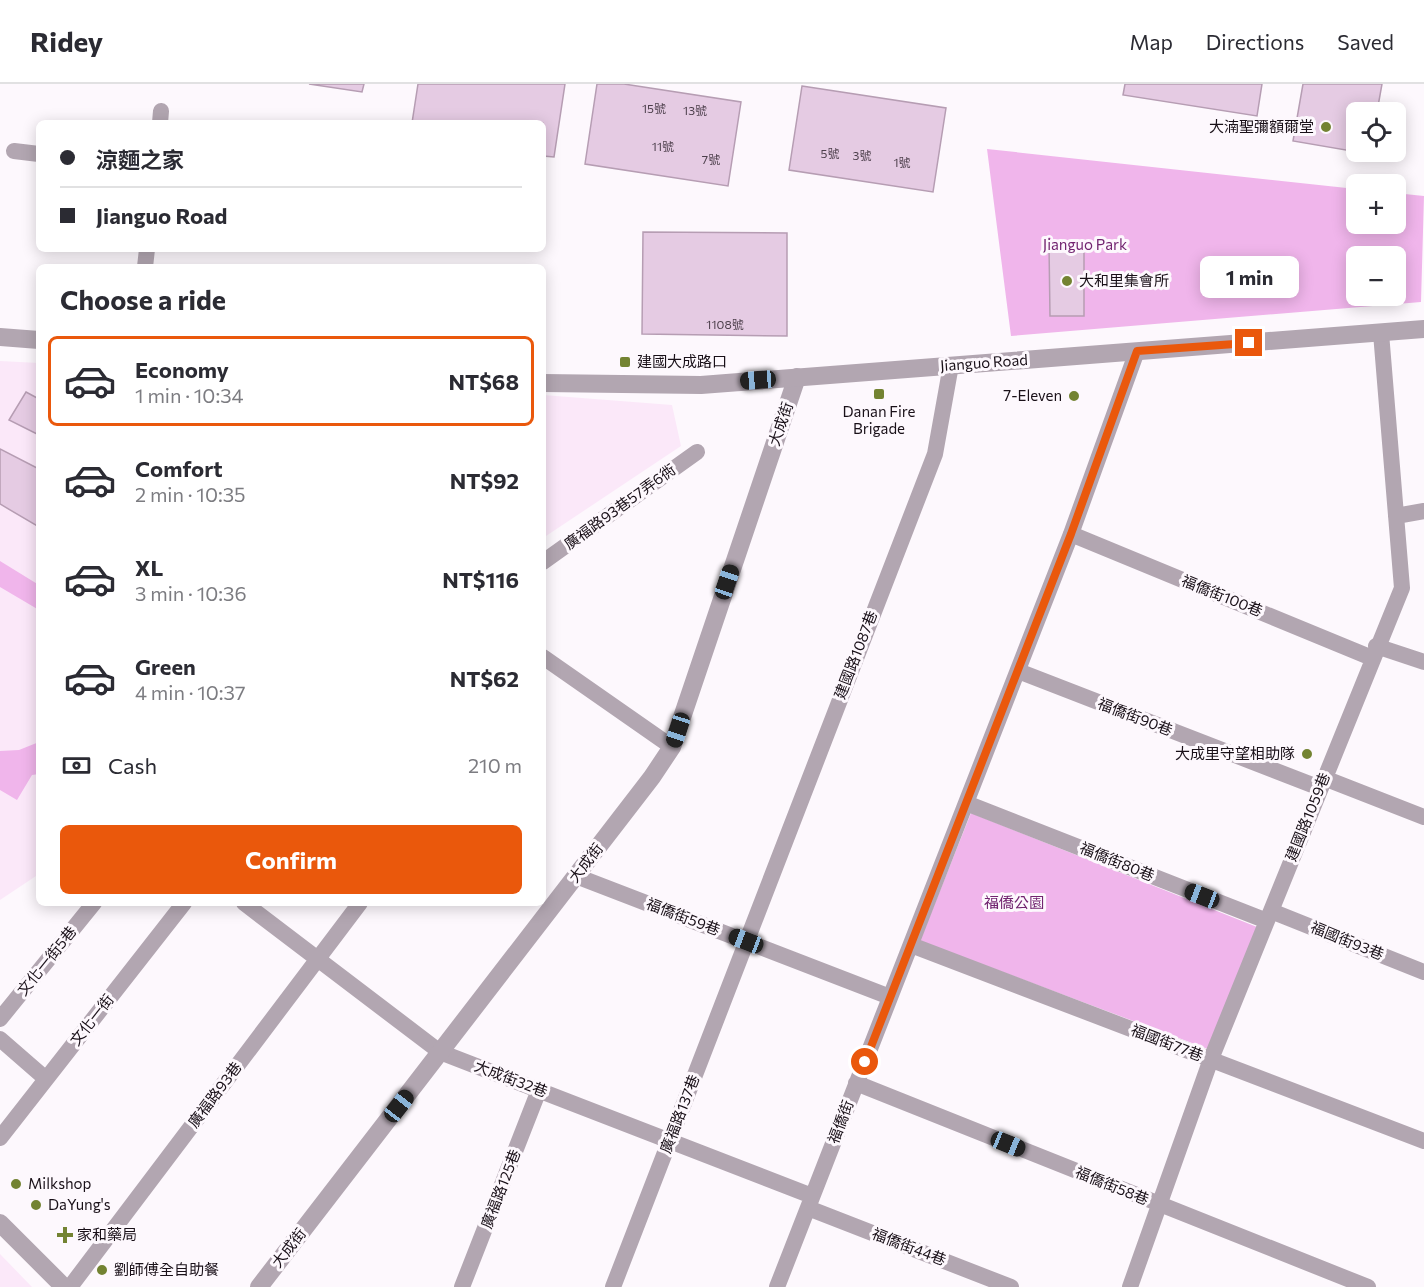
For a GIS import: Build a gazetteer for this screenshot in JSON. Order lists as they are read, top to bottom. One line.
{"streets":{"street":["Jianguo Road","大成街"],"lane":["廣福路93巷57弄6衖","福僑街100巷","建國路1087巷","福僑街90巷","建國路1059巷","福僑街80巷","福僑街59巷","福國街93巷","文化一街5巷","文化一街","福國街77巷","大成街32巷","廣福路93巷","廣福路137巷","福僑街","福僑街58巷","廣福路125巷","福僑街44巷"]},"crossings":[["Jianguo Road","大成街"],["Jianguo Road","建國路1087巷"],["Jianguo Road","建國路1059巷"],["Jianguo Road","福僑街"],["大成街","福僑街59巷"],["大成街","大成街32巷"],["福僑街100巷","建國路1059巷"],["福僑街100巷","福僑街"],["建國路1087巷","福僑街59巷"],["建國路1087巷","廣福路137巷"],["福僑街90巷","建國路1059巷"],["福僑街90巷","福僑街"],["建國路1059巷","福僑街80巷"],["建國路1059巷","福國街93巷"],["建國路1059巷","福國街77巷"],["建國路1059巷","福僑街58巷"],["福僑街80巷","福國街93巷"],["福僑街80巷","福僑街"],["福僑街59巷","廣福路137巷"],["福僑街59巷","福僑街"],["福國街77巷","福僑街"],["大成街32巷","廣福路93巷"],["大成街32巷","廣福路137巷"],["大成街32巷","福僑街"],["大成街32巷","廣福路125巷"],["大成街32巷","福僑街44巷"],["福僑街","福僑街58巷"],["福僑街","福僑街44巷"]],"parks":["Jianguo Park","福僑公園"],"places":{"other":["大湳聖彌額爾堂","大和里集會所","7-Eleven","大成里守望相助隊","Milkshop","DaYung's","劉師傅全自助餐"],"transit":["建國大成路口","Danan Fire Brigade"],"health":["家和藥局"]},"house_numbers":["15號","13號","11號","5號","3號","7號","1號","1108號"],"page":{"header":"Ridey","nav":["Map","Directions","Saved"],"map_buttons":["+","−"],"banner":["涼麵之家","Jianguo Road"],"bubble":"1 min","heading":"Choose a ride","list":[{"name":"Economy","note":"1 min · 10:34","value":"NT$68"},{"name":"Comfort","note":"2 min · 10:35","value":"NT$92"},{"name":"XL","note":"3 min · 10:36","value":"NT$116"},{"name":"Green","note":"4 min · 10:37","value":"NT$62"}],"pay":["Cash","210 m"],"buttons":"Confirm"}}
